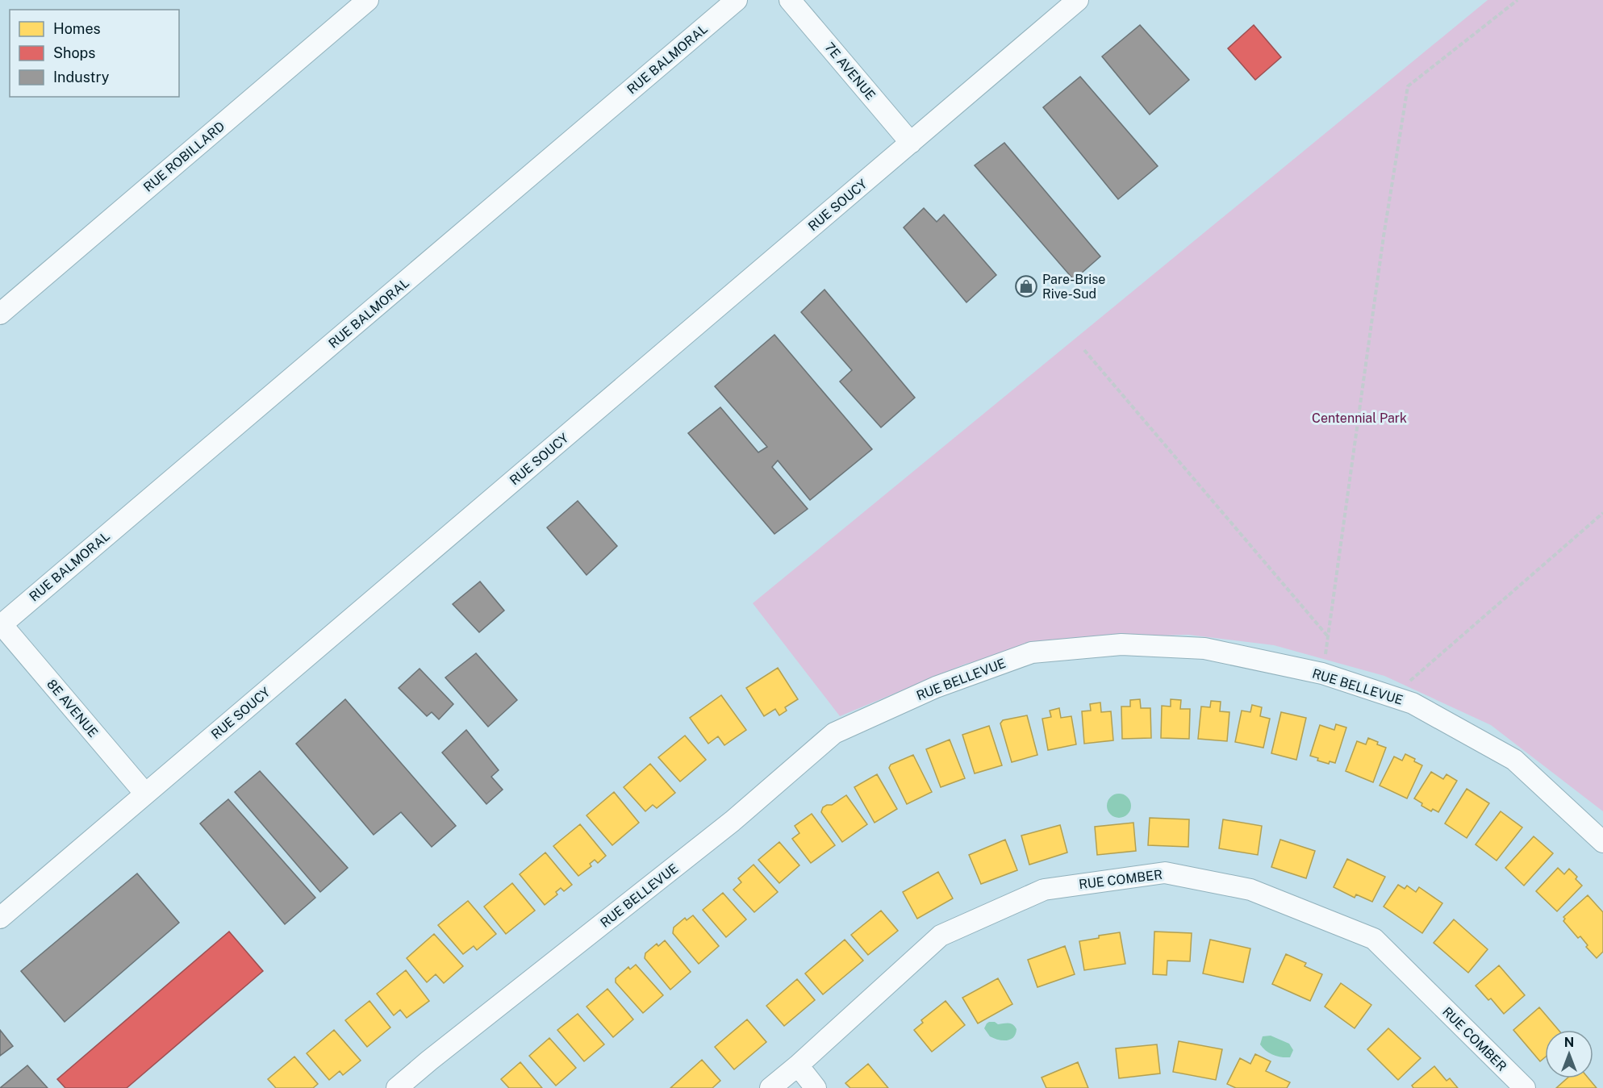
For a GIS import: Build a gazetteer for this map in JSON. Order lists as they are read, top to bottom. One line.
{"streets":{"street":["RUE BALMORAL","7E AVENUE","RUE ROBILLARD","RUE SOUCY","RUE BELLEVUE","8E AVENUE","RUE COMBER"]},"crossings":[["RUE BALMORAL","8E AVENUE"],["7E AVENUE","RUE SOUCY"],["RUE SOUCY","8E AVENUE"]],"parks":["Centennial Park"],"places":{"shop":["Pare-Brise Rive-Sud"]},"legend":["Homes","Shops","Industry"],"north":"top"}
